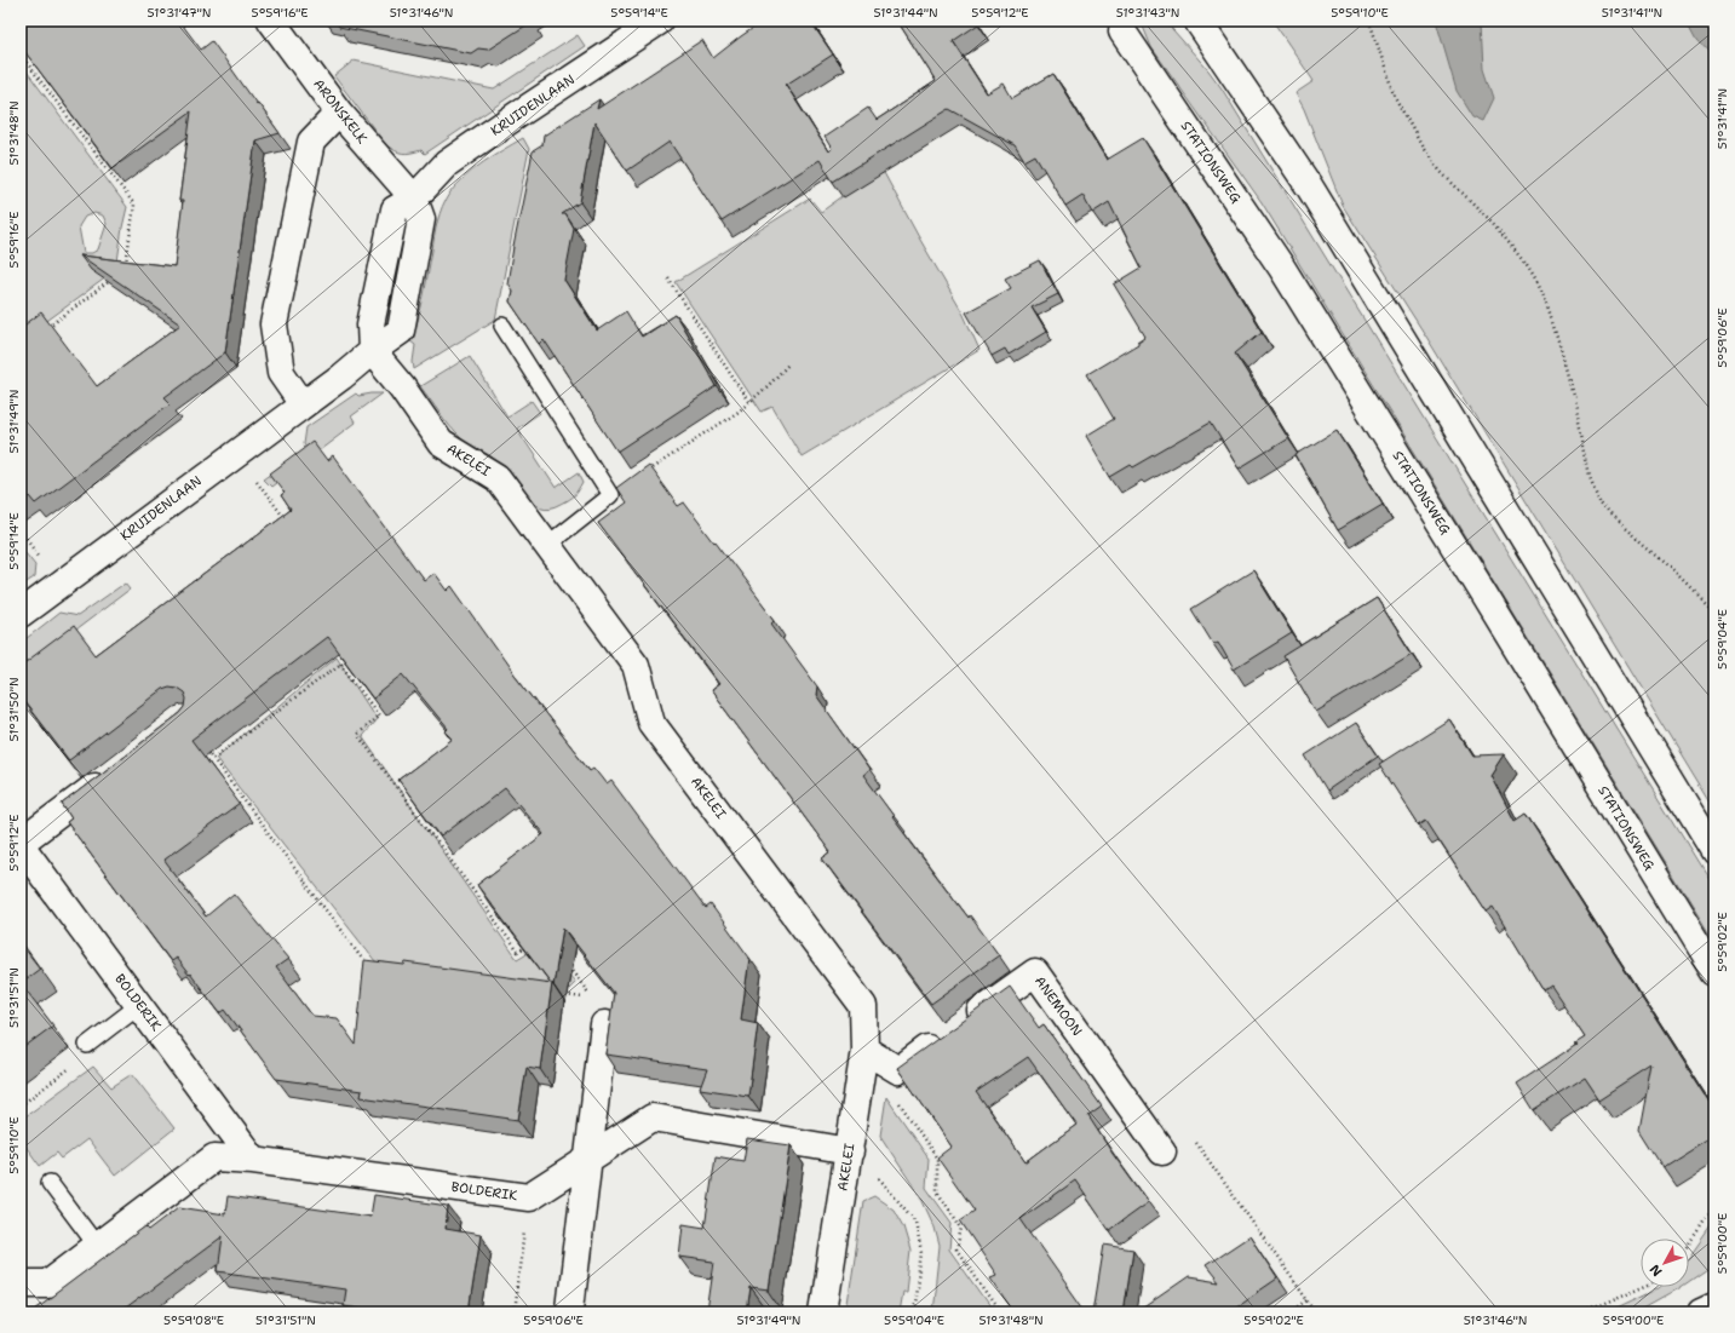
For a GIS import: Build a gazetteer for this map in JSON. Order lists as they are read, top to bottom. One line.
{"streets":{"street":["KRUIDENLAAN","ARONSKELK","STATIONSWEG","AKELEI","BOLDERIK","ANEMOON"]},"crossings":[["KRUIDENLAAN","ARONSKELK"],["KRUIDENLAAN","AKELEI"],["AKELEI","BOLDERIK"]],"north":"bottom left","coordinates":["51°31'47\"N","5°59'16\"E","51°31'46\"N","5°59'14\"E","51°31'44\"N","5°59'12\"E","51°31'43\"N","5°59'10\"E","51°31'41\"N","51°31'48\"N","5°59'06\"E","51°31'49\"N","5°59'04\"E","51°31'50\"N","5°59'02\"E","51°31'51\"N","5°59'00\"E","5°59'08\"E"]}
